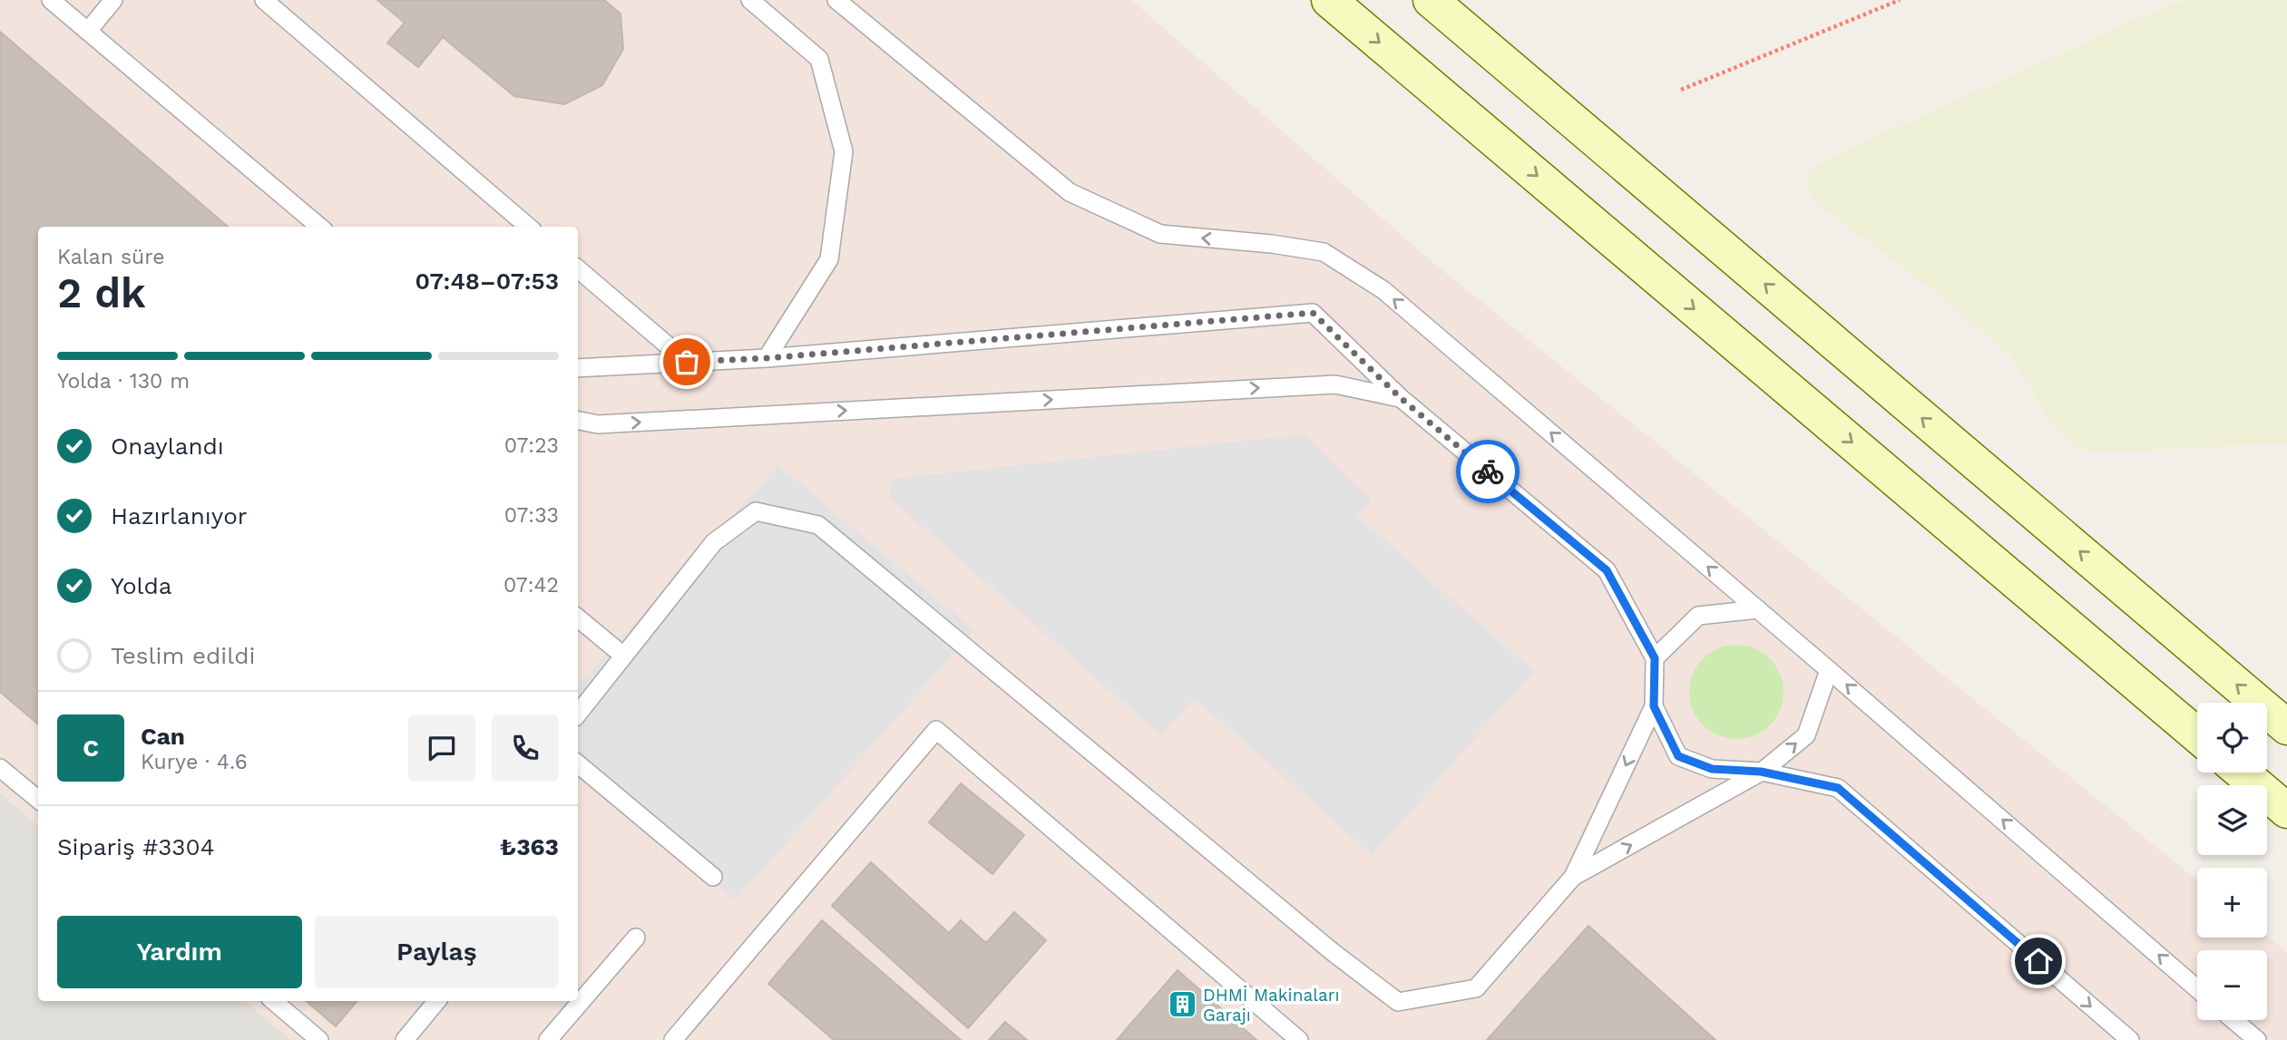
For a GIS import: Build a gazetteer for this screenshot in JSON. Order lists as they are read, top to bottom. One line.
{"places":{"building":["DHMİ Makinaları Garajı"]},"page":{"heading":["2 dk","Kalan süre","07:48–07:53"],"panel":["Can","Kurye · 4.6","Sipariş #3304","₺363"],"bar":"Yolda · 130 m","list":[["Onaylandı","07:23"],["Hazırlanıyor","07:33"],["Yolda","07:42"],"Teslim edildi"],"map_buttons":["+","−"],"round":"C","buttons":["Yardım","Paylaş"]}}
